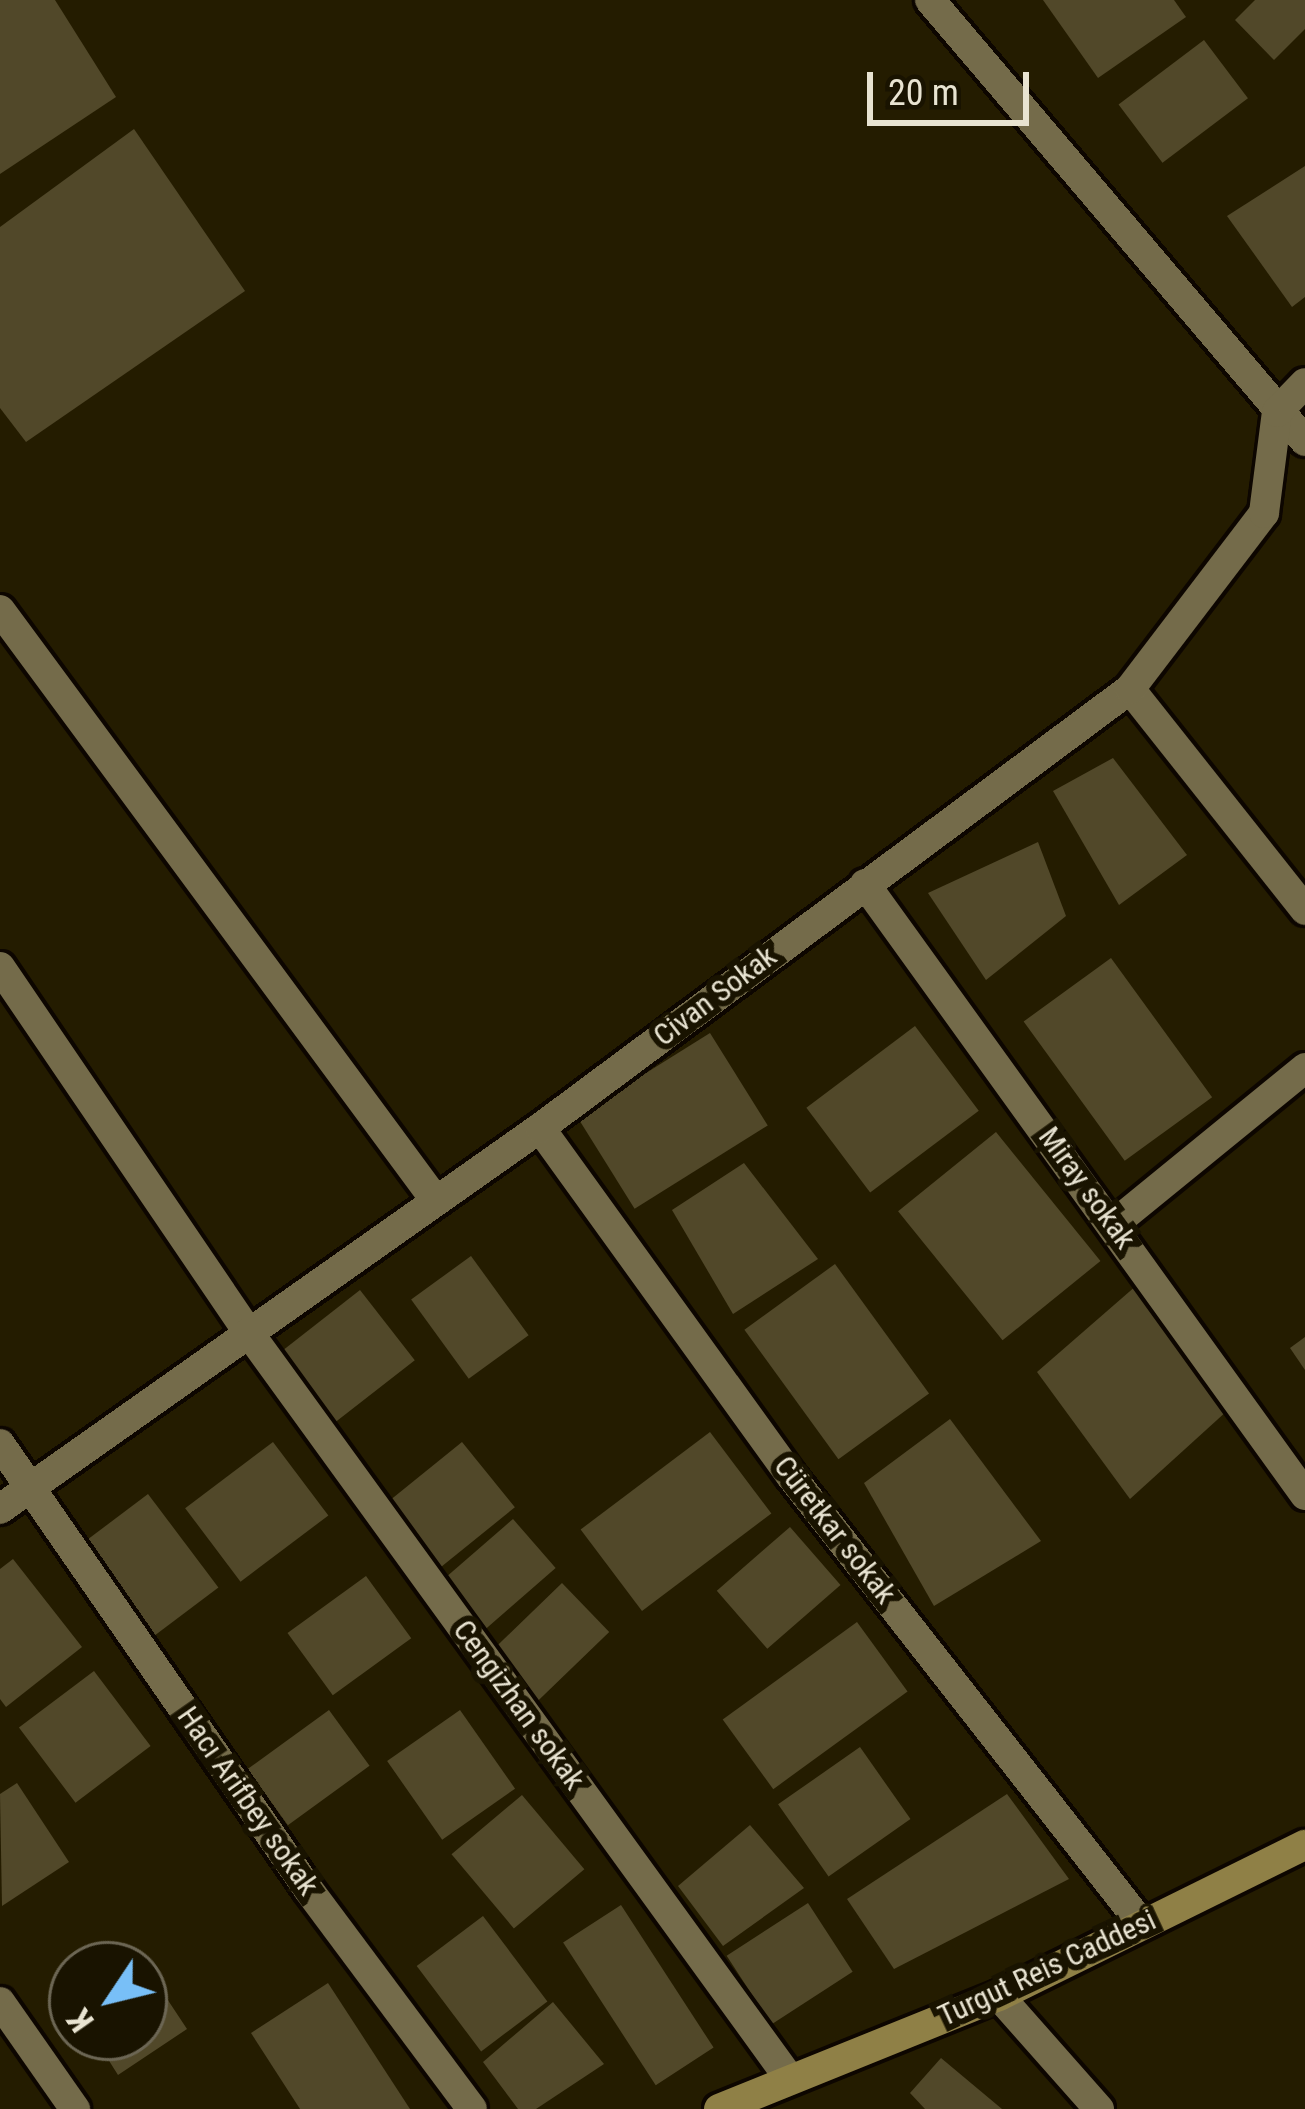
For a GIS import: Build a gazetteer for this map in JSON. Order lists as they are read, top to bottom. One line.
{"streets":{"street":["Civan Sokak","Miray sokak","Cüretkar sokak","Cengizhan sokak","Hacı Arifbey sokak","Turgut Reis Caddesi"]},"crossings":[["Civan Sokak","Miray sokak"],["Civan Sokak","Cüretkar sokak"],["Civan Sokak","Cengizhan sokak"],["Civan Sokak","Hacı Arifbey sokak"],["Cüretkar sokak","Turgut Reis Caddesi"],["Cengizhan sokak","Turgut Reis Caddesi"]],"scale_bar":"20 m","north":"bottom left"}
